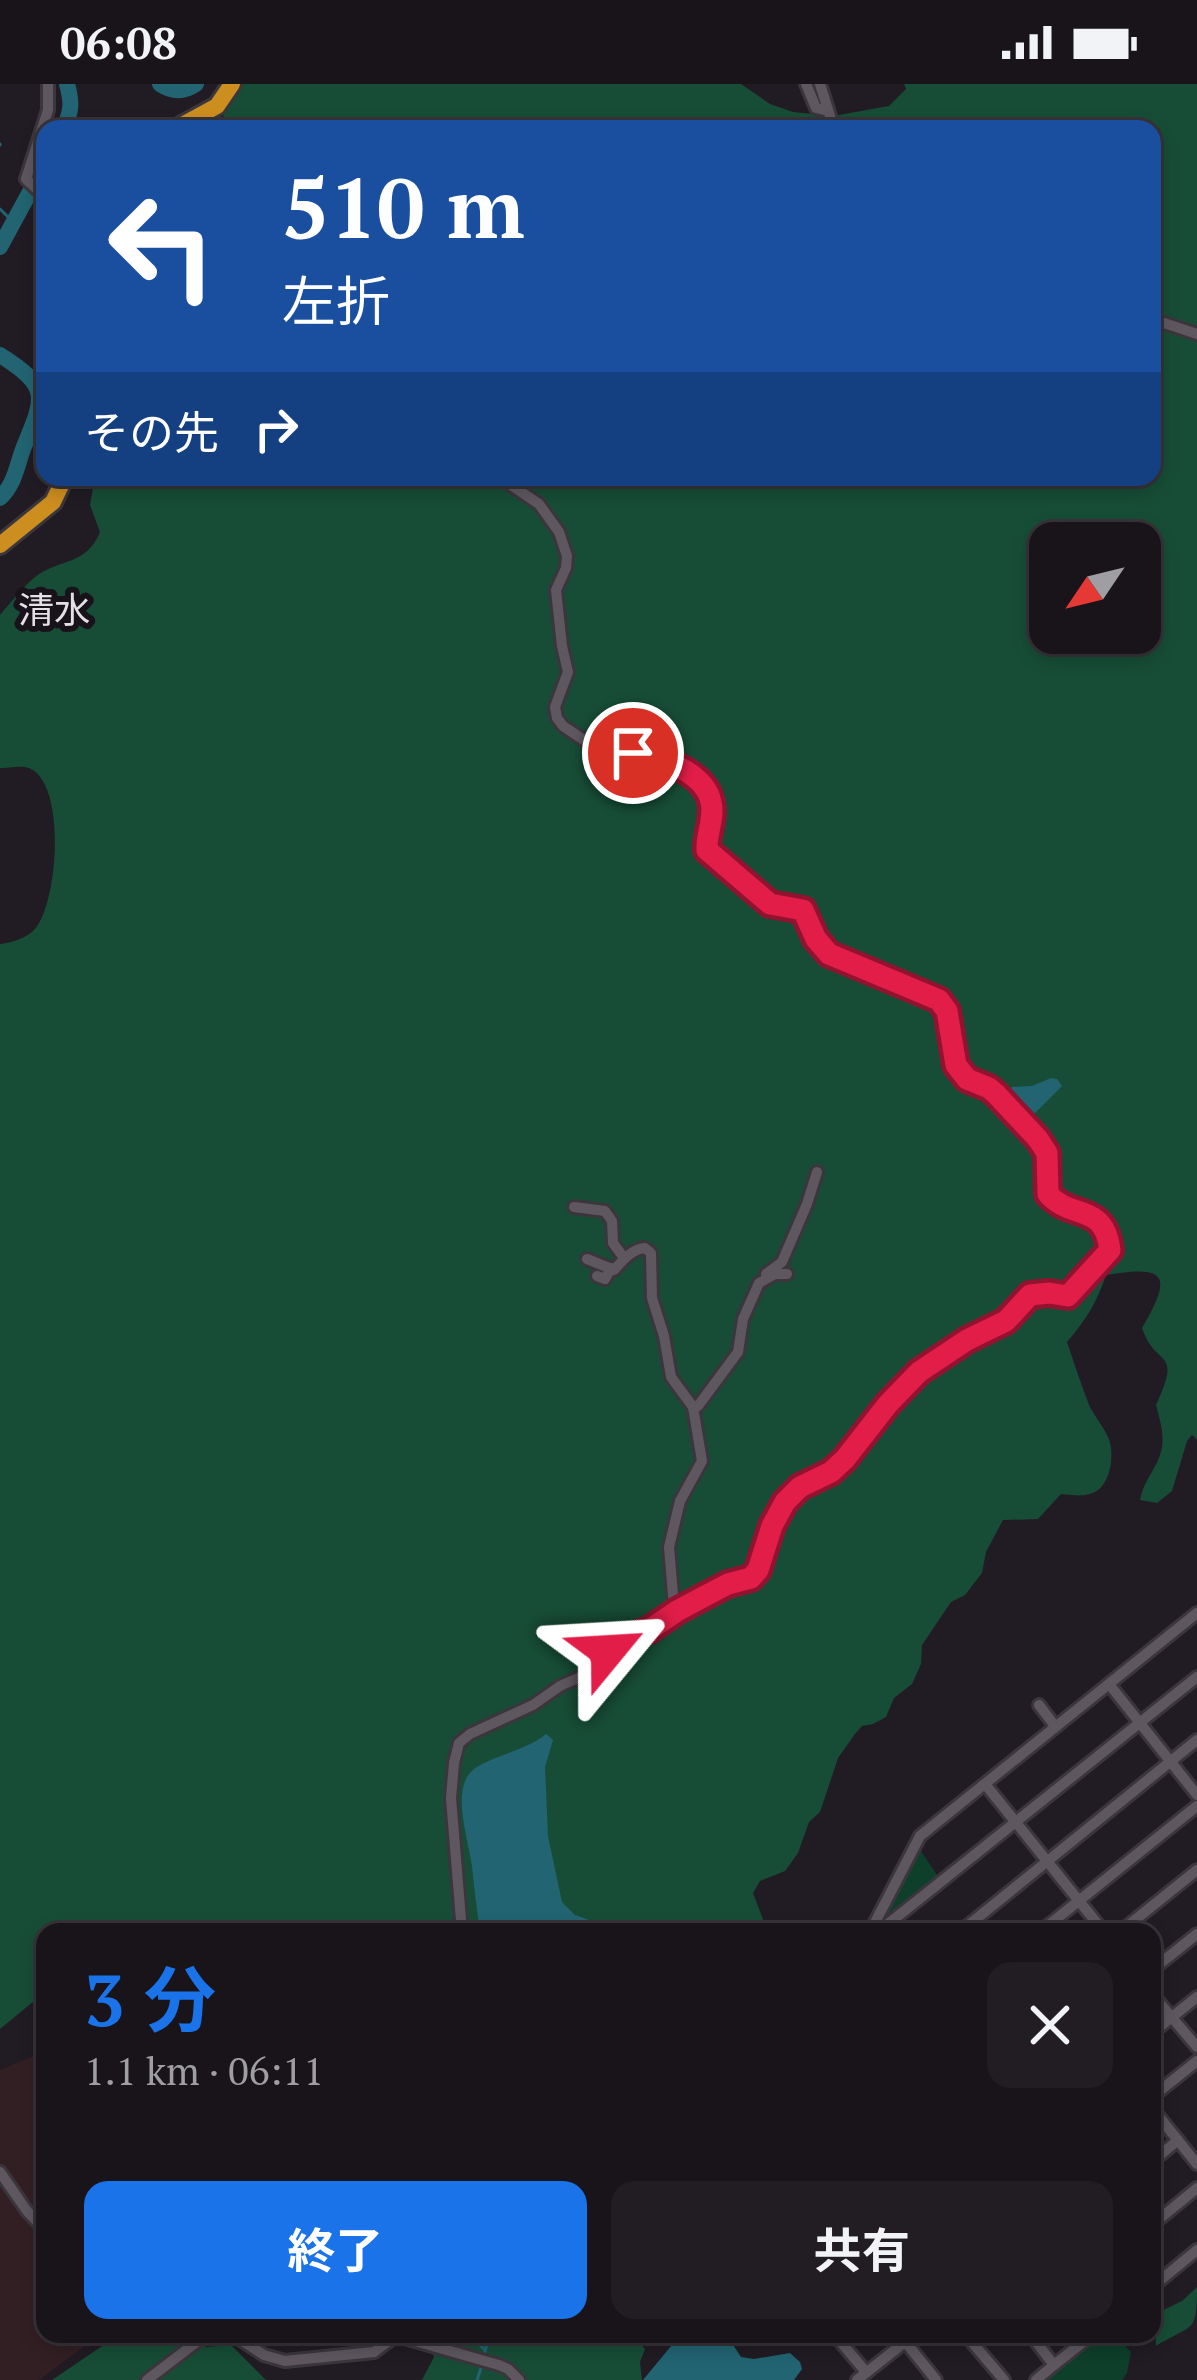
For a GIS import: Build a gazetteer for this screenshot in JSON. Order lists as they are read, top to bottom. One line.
{"districts":["清水"],"north":"bottom left","page":{"status":"06:08","turn":["510 m","左折"],"then":"その先","heading":["3 分","1.1 km · 06:11"],"buttons":["終了","共有"]}}
